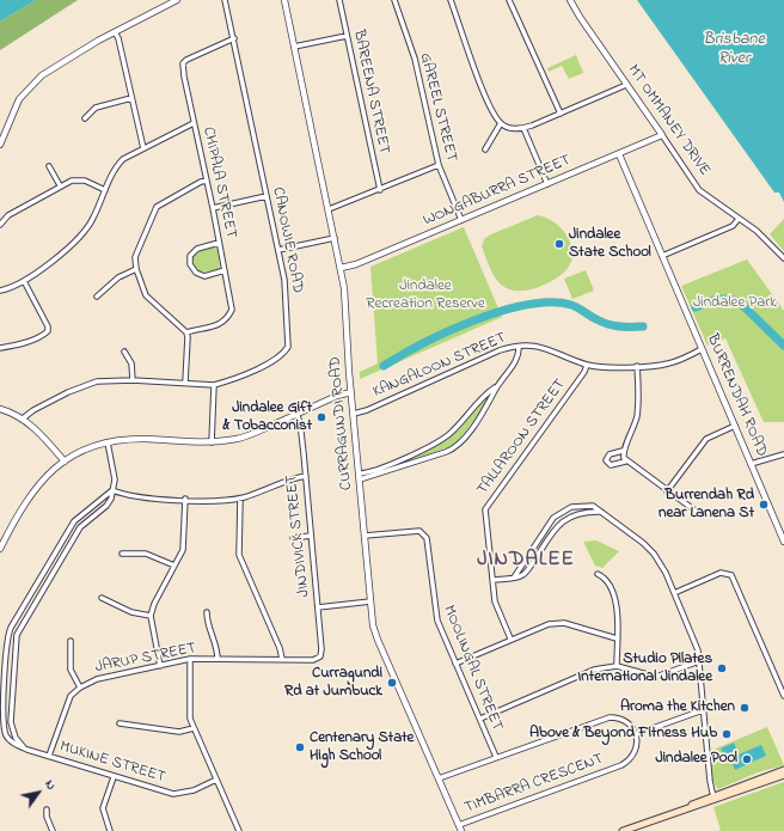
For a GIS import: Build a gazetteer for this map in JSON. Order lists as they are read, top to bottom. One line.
{"streets":{"street":["BAREENA STREET","GAREEL STREET","MT OMMANEY DRIVE","CHIPALA STREET","WONGABURRA STREET","CANOWIE ROAD","KANGALOON STREET","BURRENDAH ROAD","CURRAGUNDI ROAD","TALLAROON STREET","JINDIVICK STREET","JARUP STREET","MOOLINGAL STREET","MUKINE STREET","TIMBARRA CRESCENT"]},"crossings":[["GAREEL STREET","WONGABURRA STREET"],["MT OMMANEY DRIVE","WONGABURRA STREET"],["CHIPALA STREET","CANOWIE ROAD"],["WONGABURRA STREET","BURRENDAH ROAD"],["WONGABURRA STREET","CURRAGUNDI ROAD"],["KANGALOON STREET","BURRENDAH ROAD"],["KANGALOON STREET","CURRAGUNDI ROAD"],["KANGALOON STREET","TALLAROON STREET"],["CURRAGUNDI ROAD","MOOLINGAL STREET"],["CURRAGUNDI ROAD","TIMBARRA CRESCENT"],["JINDIVICK STREET","JARUP STREET"],["JARUP STREET","MUKINE STREET"]],"districts":["JINDALEE"],"water":["Brisbane River"],"parks":["Jindalee Recreation Reserve","Jindalee Park"],"places":["Jindalee State School","Jindalee Gift & Tobacconist","Burrendah Rd near Lanena St","Studio Pilates International Jindalee","Curragundi Rd at Jumbuck","Aroma the Kitchen","Above & Beyond Fitness Hub","Centenary State High School","Jindalee Pool"],"north":"top right"}
